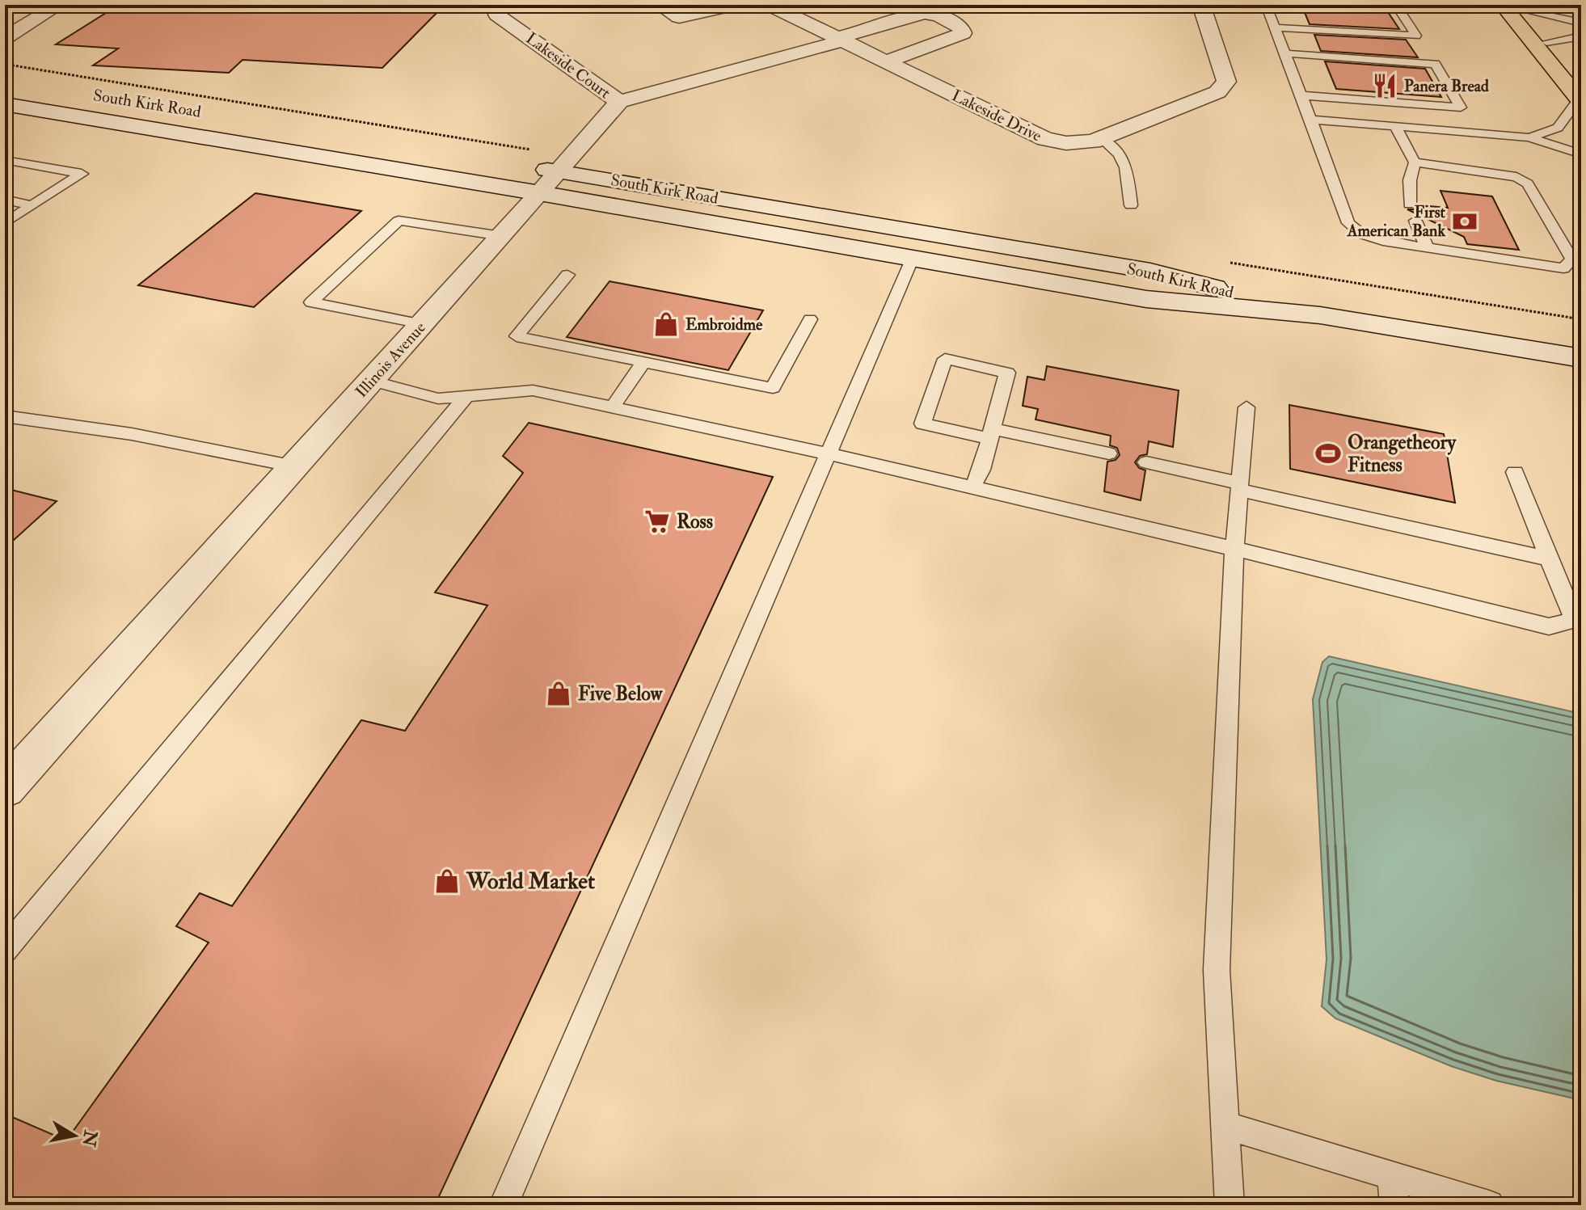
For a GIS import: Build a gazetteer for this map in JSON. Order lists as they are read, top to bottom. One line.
{"streets":{"street":["Lakeside Court","South Kirk Road","Lakeside Drive","Illinois Avenue"]},"crossings":[["Lakeside Court","Illinois Avenue"],["South Kirk Road","Illinois Avenue"]],"places":{"restaurant":["Panera Bread"],"bank":["First American Bank"],"shop":["Embroidme","Five Below","World Market"],"sports":["Orangetheory Fitness"],"supermarket":["Ross"]},"north":"right"}
